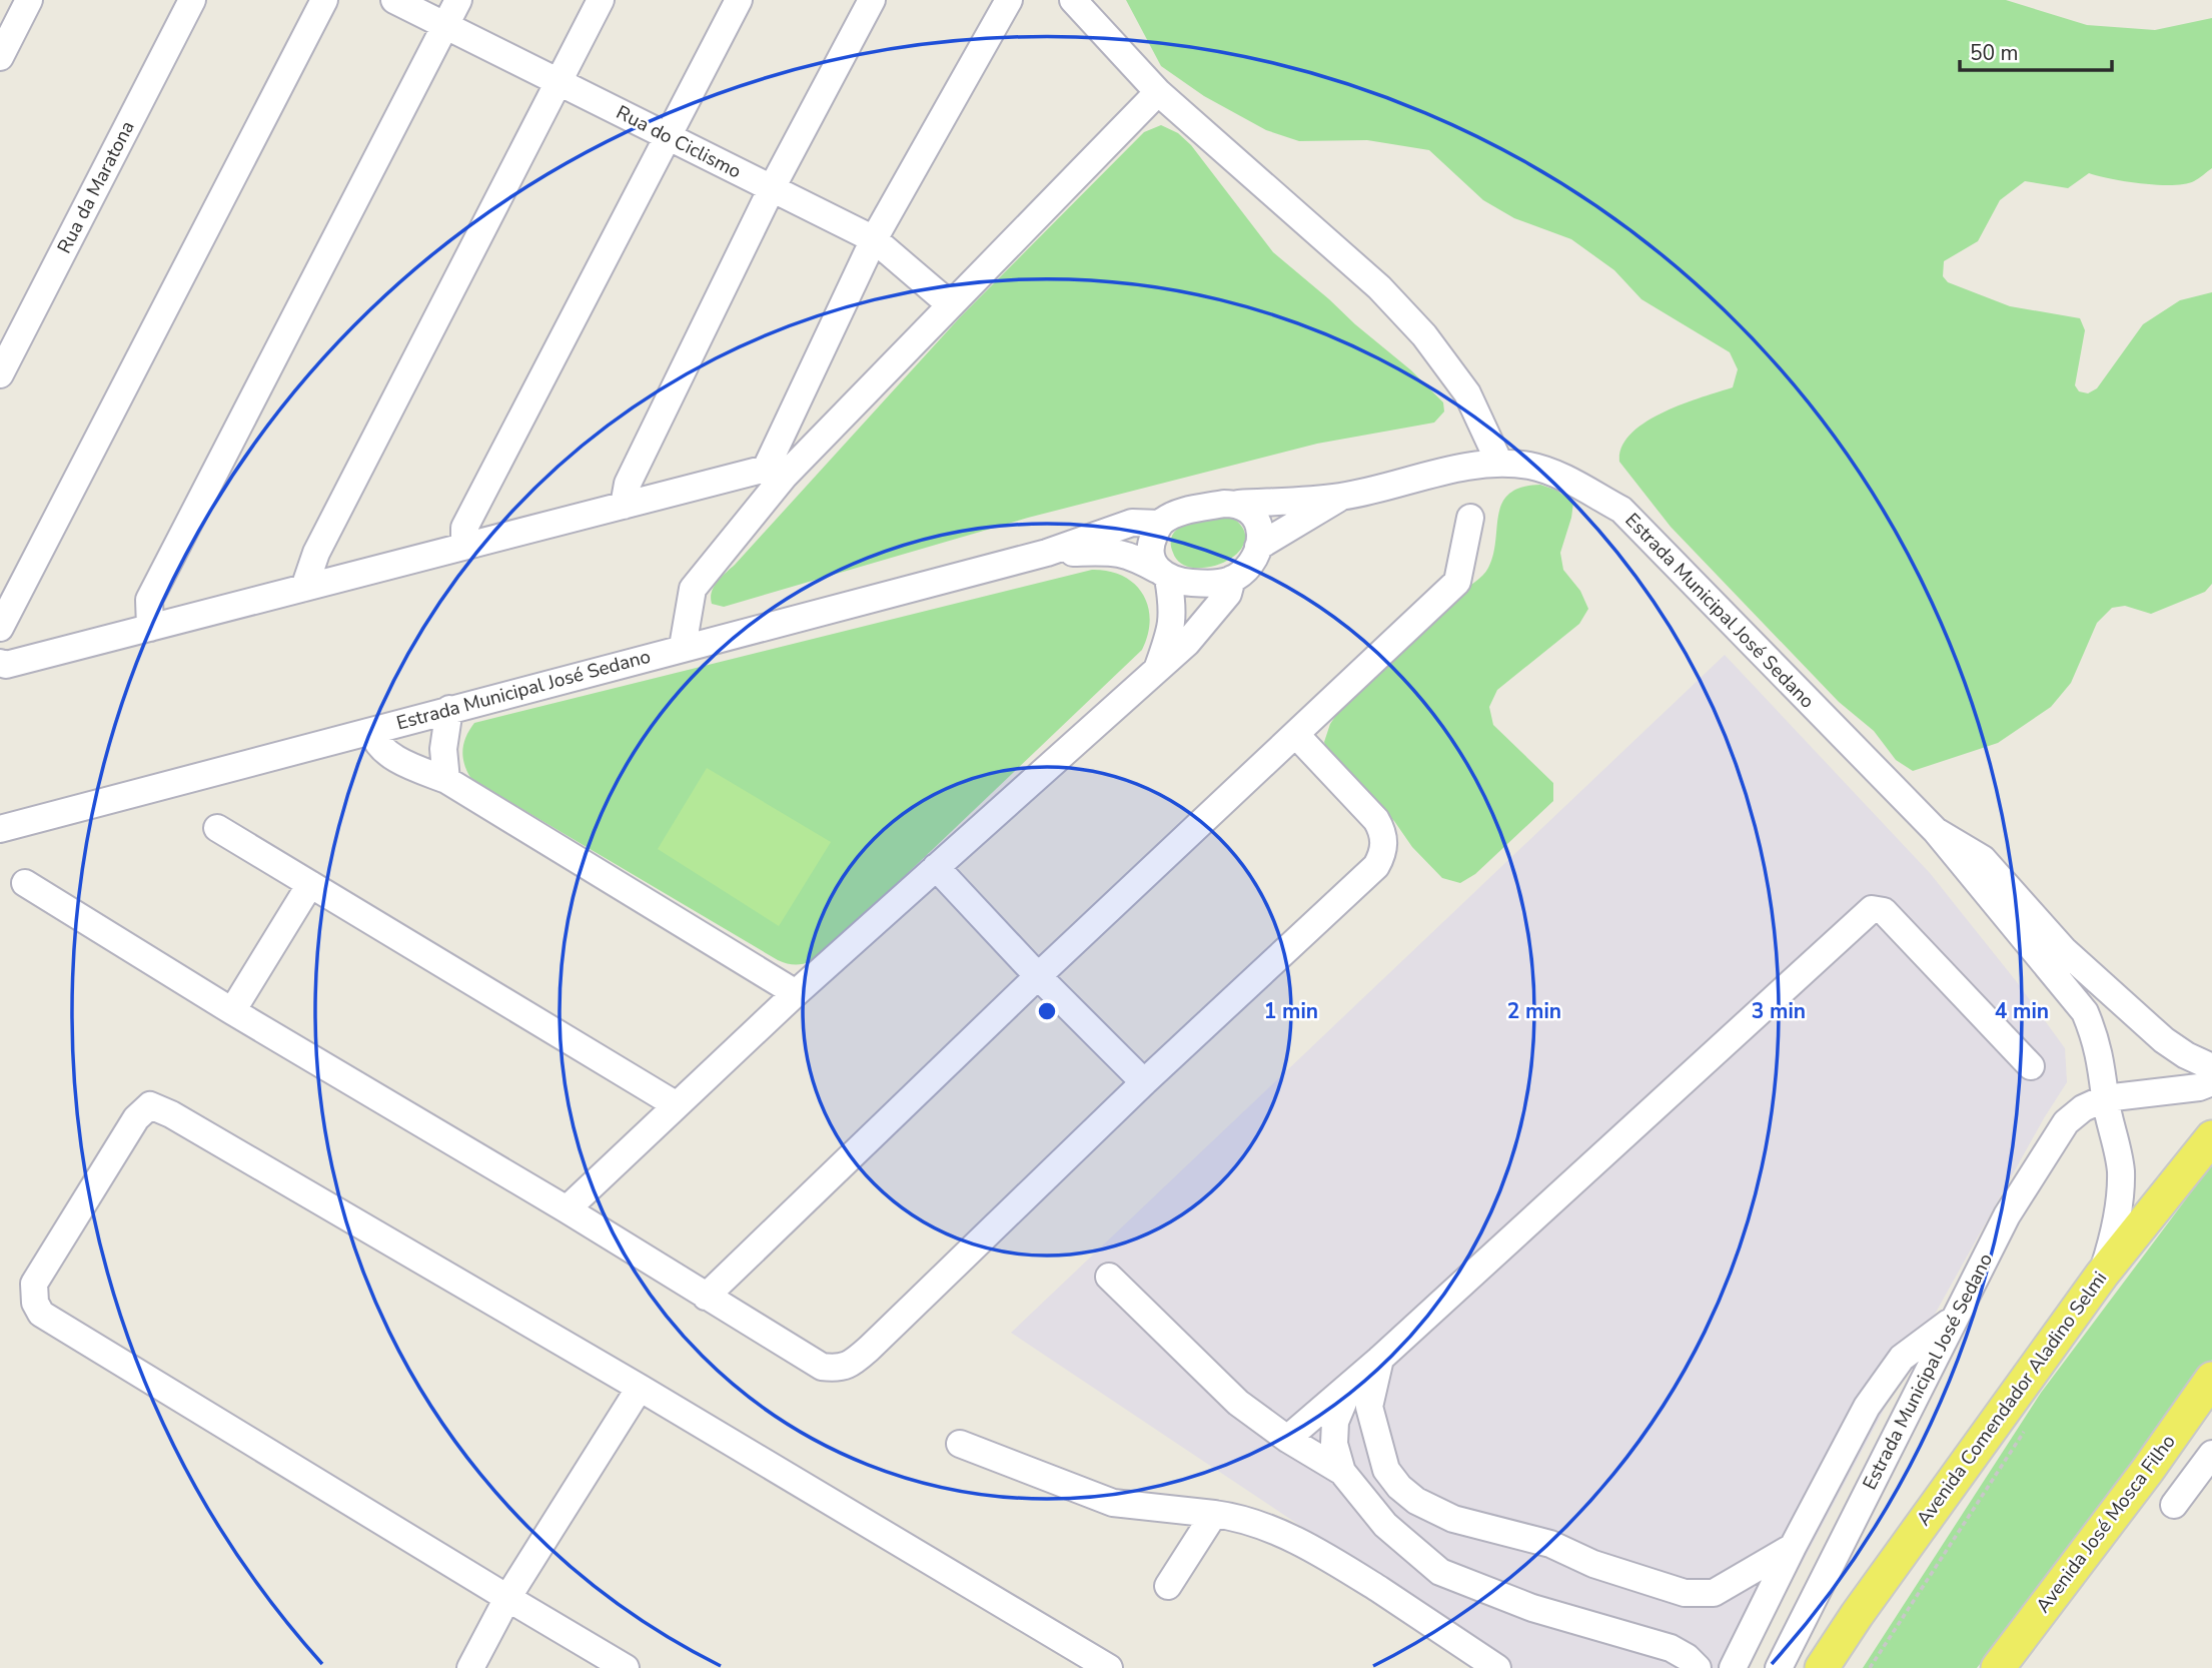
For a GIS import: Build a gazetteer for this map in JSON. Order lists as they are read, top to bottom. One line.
{"streets":{"main road":["Avenida Comendador Aladino Selmi","Avenida José Mosca Filho"],"street":["Rua do Ciclismo","Rua da Maratona","Estrada Municipal José Sedano"]},"crossings":[["Estrada Municipal José Sedano","Avenida Comendador Aladino Selmi"]],"scale_bar":"50 m","rings":["1 min","2 min","3 min","4 min"]}
